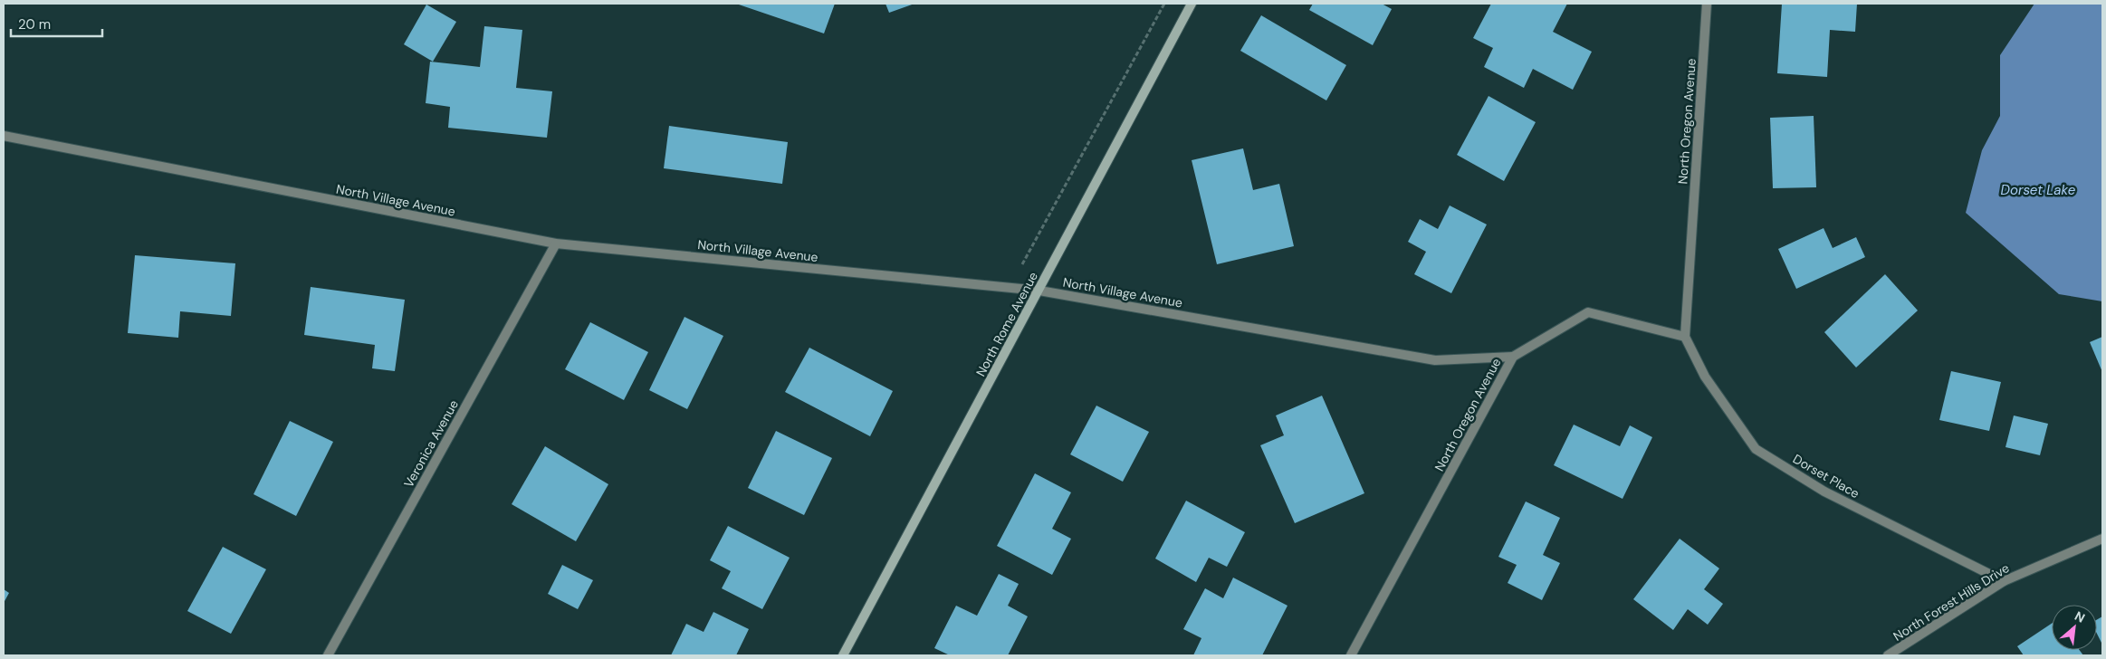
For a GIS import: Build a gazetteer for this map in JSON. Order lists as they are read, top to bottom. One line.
{"streets":{"street":["North Oregon Avenue","North Village Avenue","North Rome Avenue","Veronica Avenue","Dorset Place","North Forest Hills Drive"]},"crossings":[["North Oregon Avenue","North Village Avenue"],["North Oregon Avenue","Dorset Place"],["North Village Avenue","North Rome Avenue"],["North Village Avenue","Veronica Avenue"],["Dorset Place","North Forest Hills Drive"]],"water":["Dorset Lake"],"scale_bar":"20 m","north":"top right"}
